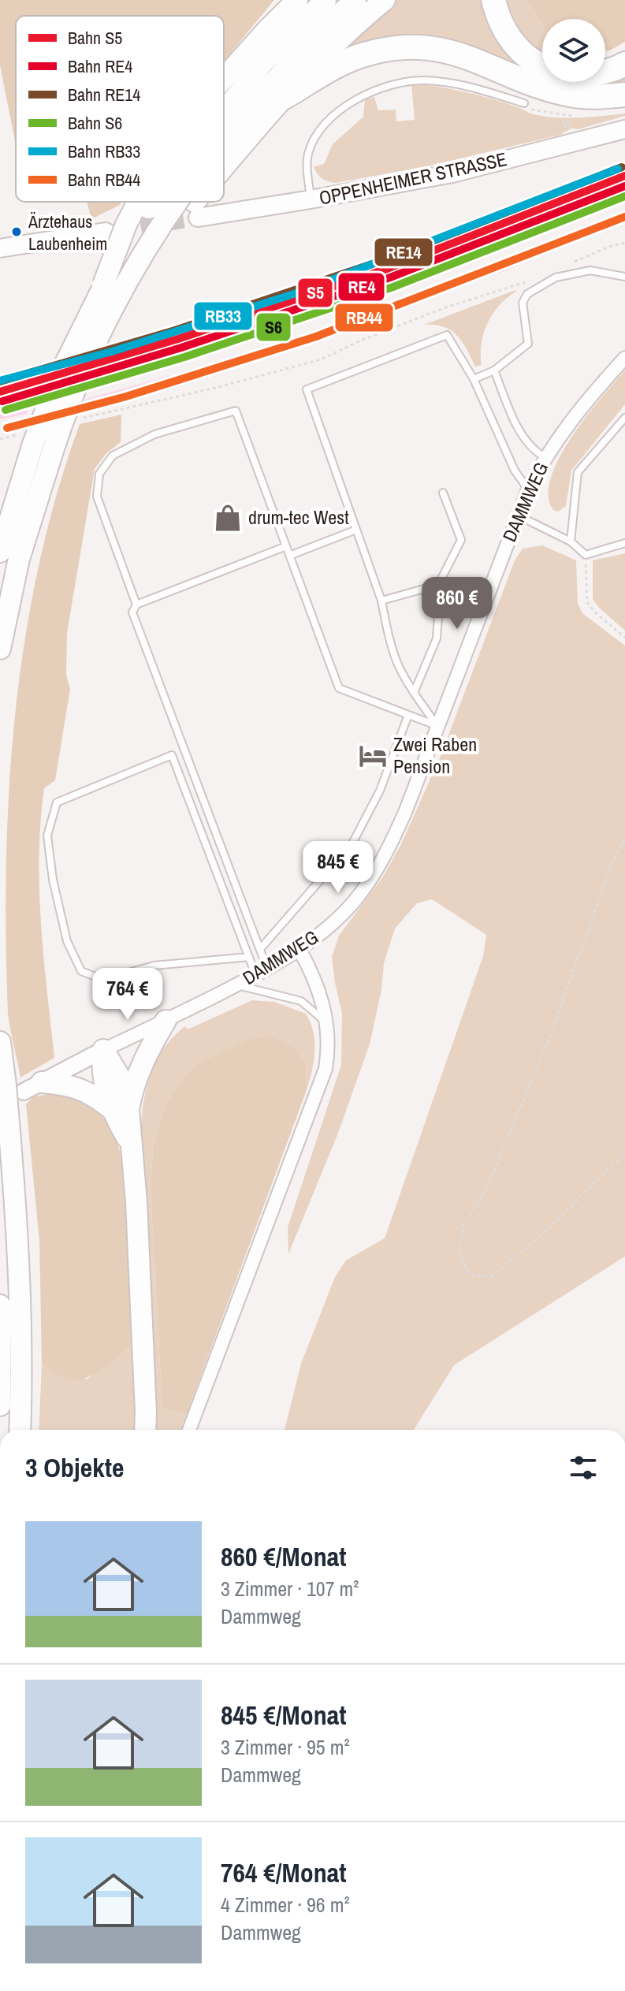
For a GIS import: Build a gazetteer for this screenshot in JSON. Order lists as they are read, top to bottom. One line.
{"streets":{"main road":["OPPENHEIMER STRASSE"],"street":["DAMMWEG"]},"places":{"other":["Ärztehaus Laubenheim"],"shop":["drum-tec West"],"hotel":["Zwei Raben Pension"]},"lines":["rail line RE14","rail line RB33","rail line S5","rail line RE4","rail line S6","rail line RB44"],"legend":["Bahn S5","Bahn RE4","Bahn RE14","Bahn S6","Bahn RB33","Bahn RB44"],"page":{"price":["860 €","845 €","764 €"],"heading":"3 Objekte","list":[{"name":"860 €/Monat","note":"3 Zimmer · 107 m² · Dammweg"},{"name":"845 €/Monat","note":"3 Zimmer · 95 m² · Dammweg"},{"name":"764 €/Monat","note":"4 Zimmer · 96 m² · Dammweg"}]}}
